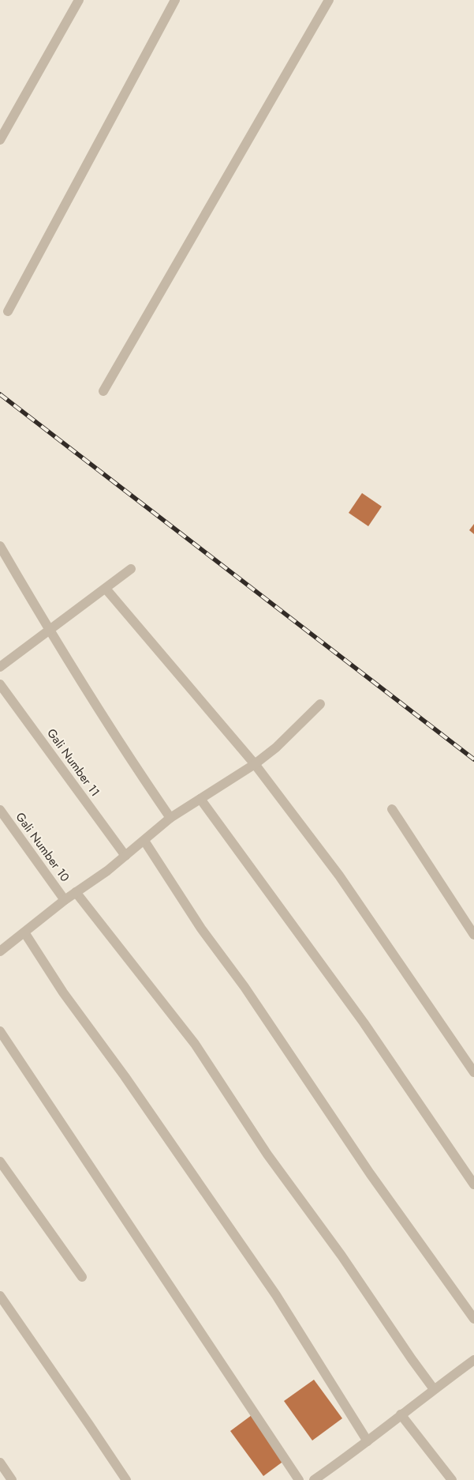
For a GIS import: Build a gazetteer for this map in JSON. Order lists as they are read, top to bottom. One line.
{"streets":{"street":["Gali Number 11","Gali Number 10"]}}
